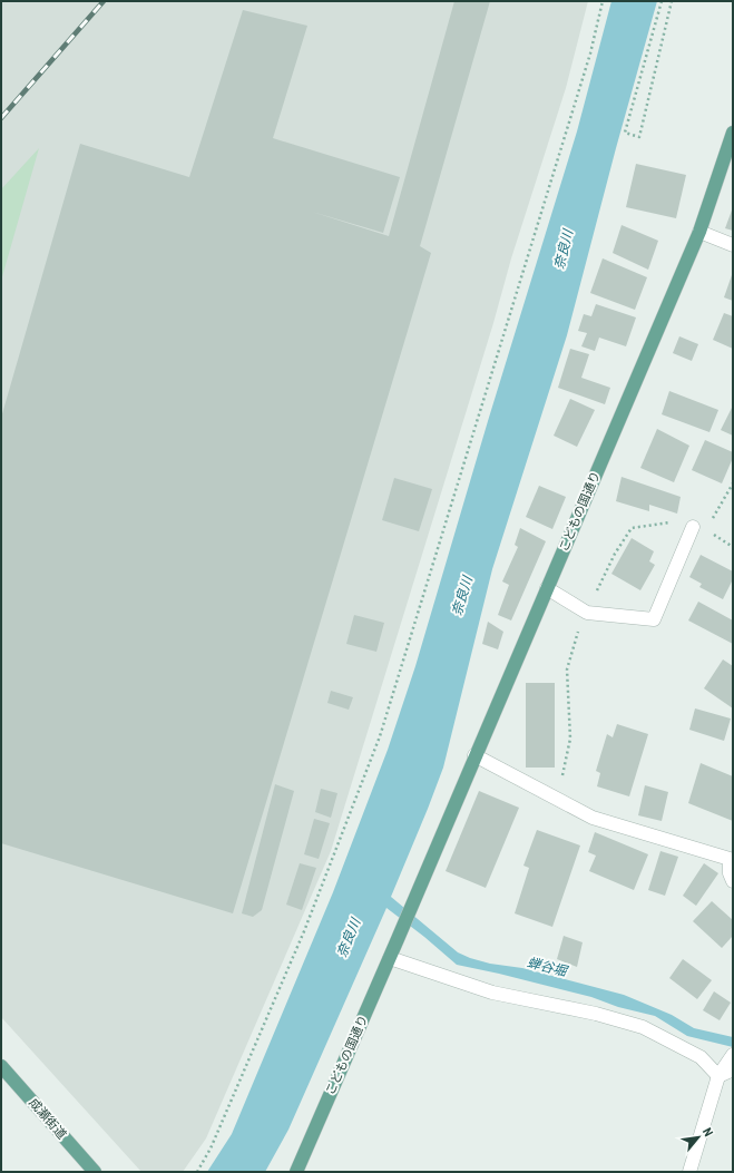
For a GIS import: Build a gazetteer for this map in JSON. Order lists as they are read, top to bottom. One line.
{"streets":{"main road":["こどもの国通り","成瀬街道"]},"water":["奈良川","蝉谷堀"],"north":"top right"}
